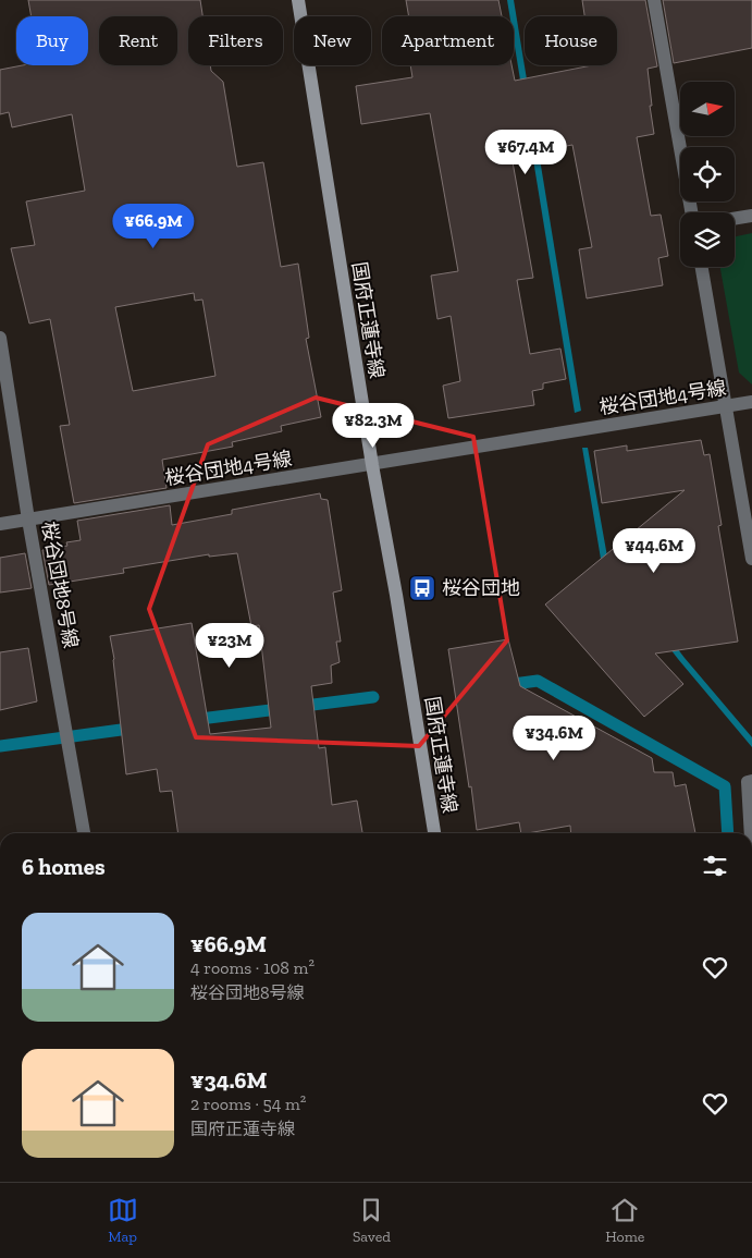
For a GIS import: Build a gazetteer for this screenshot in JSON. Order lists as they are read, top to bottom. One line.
{"streets":{"main road":["国府正蓮寺線"],"street":["桜谷団地4号線","桜谷団地8号線"]},"crossings":[["国府正蓮寺線","桜谷団地4号線"],["桜谷団地4号線","桜谷団地8号線"]],"places":{"bus stop":["桜谷団地"]},"north":"right","page":{"chip":["Buy","Rent","Filters","New","Apartment","House"],"price":["¥67.4M","¥66.9M","¥82.3M","¥44.6M","¥23M","¥34.6M"],"heading":"6 homes","list":[{"name":"¥66.9M","note":"4 rooms · 108 m² · 桜谷団地8号線"},{"name":"¥34.6M","note":"2 rooms · 54 m² · 国府正蓮寺線"}],"tabs":["Map","Saved","Home"]}}
